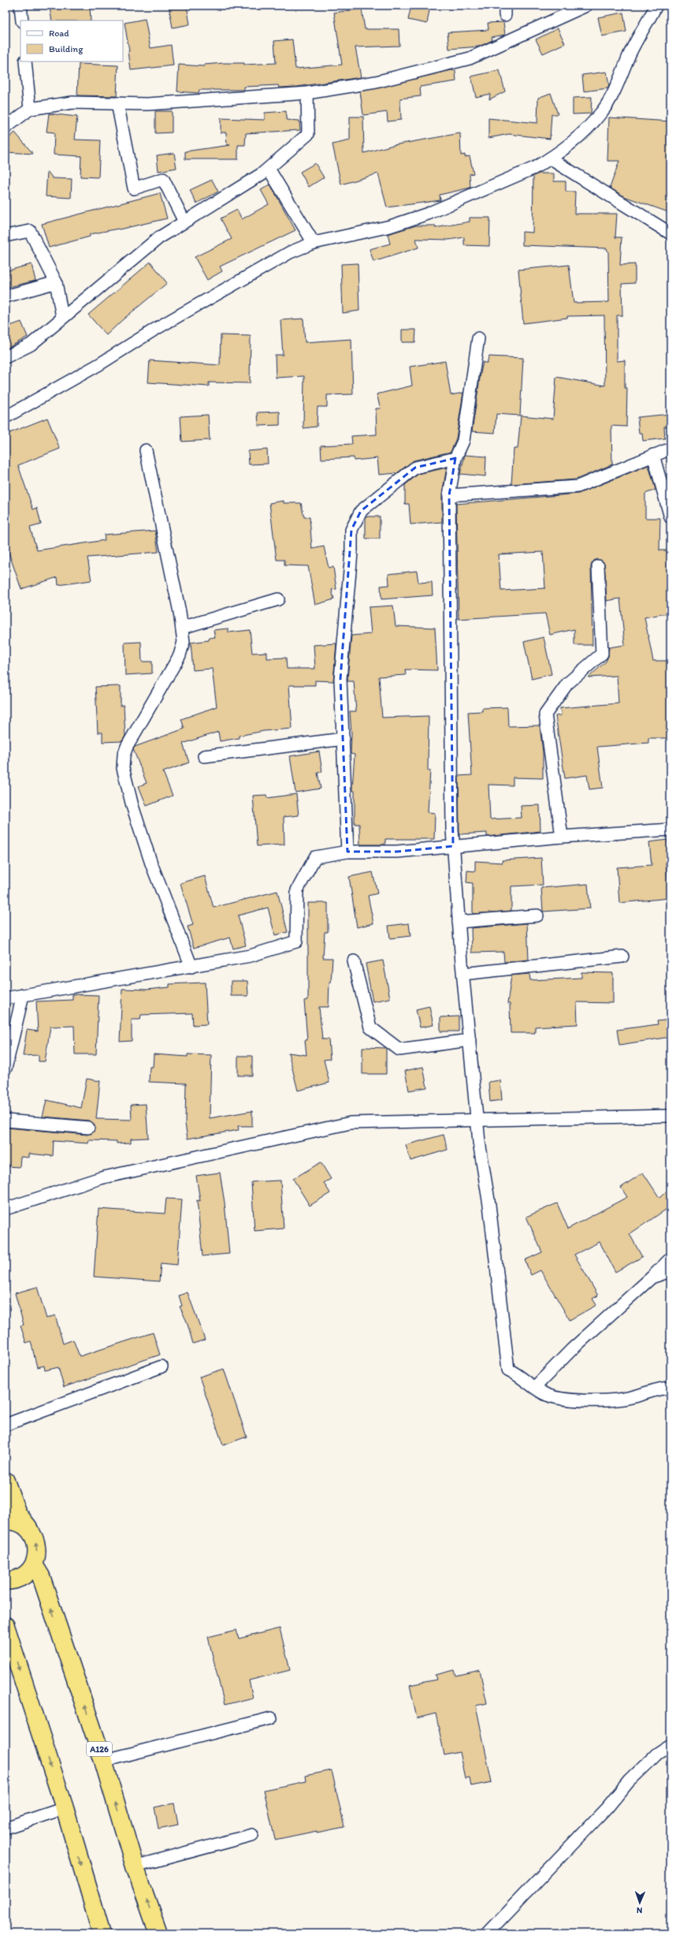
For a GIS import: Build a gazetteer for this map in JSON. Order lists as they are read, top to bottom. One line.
{"streets":{"highway":["A126"]},"legend":["Road","Building"],"north":"bottom"}
